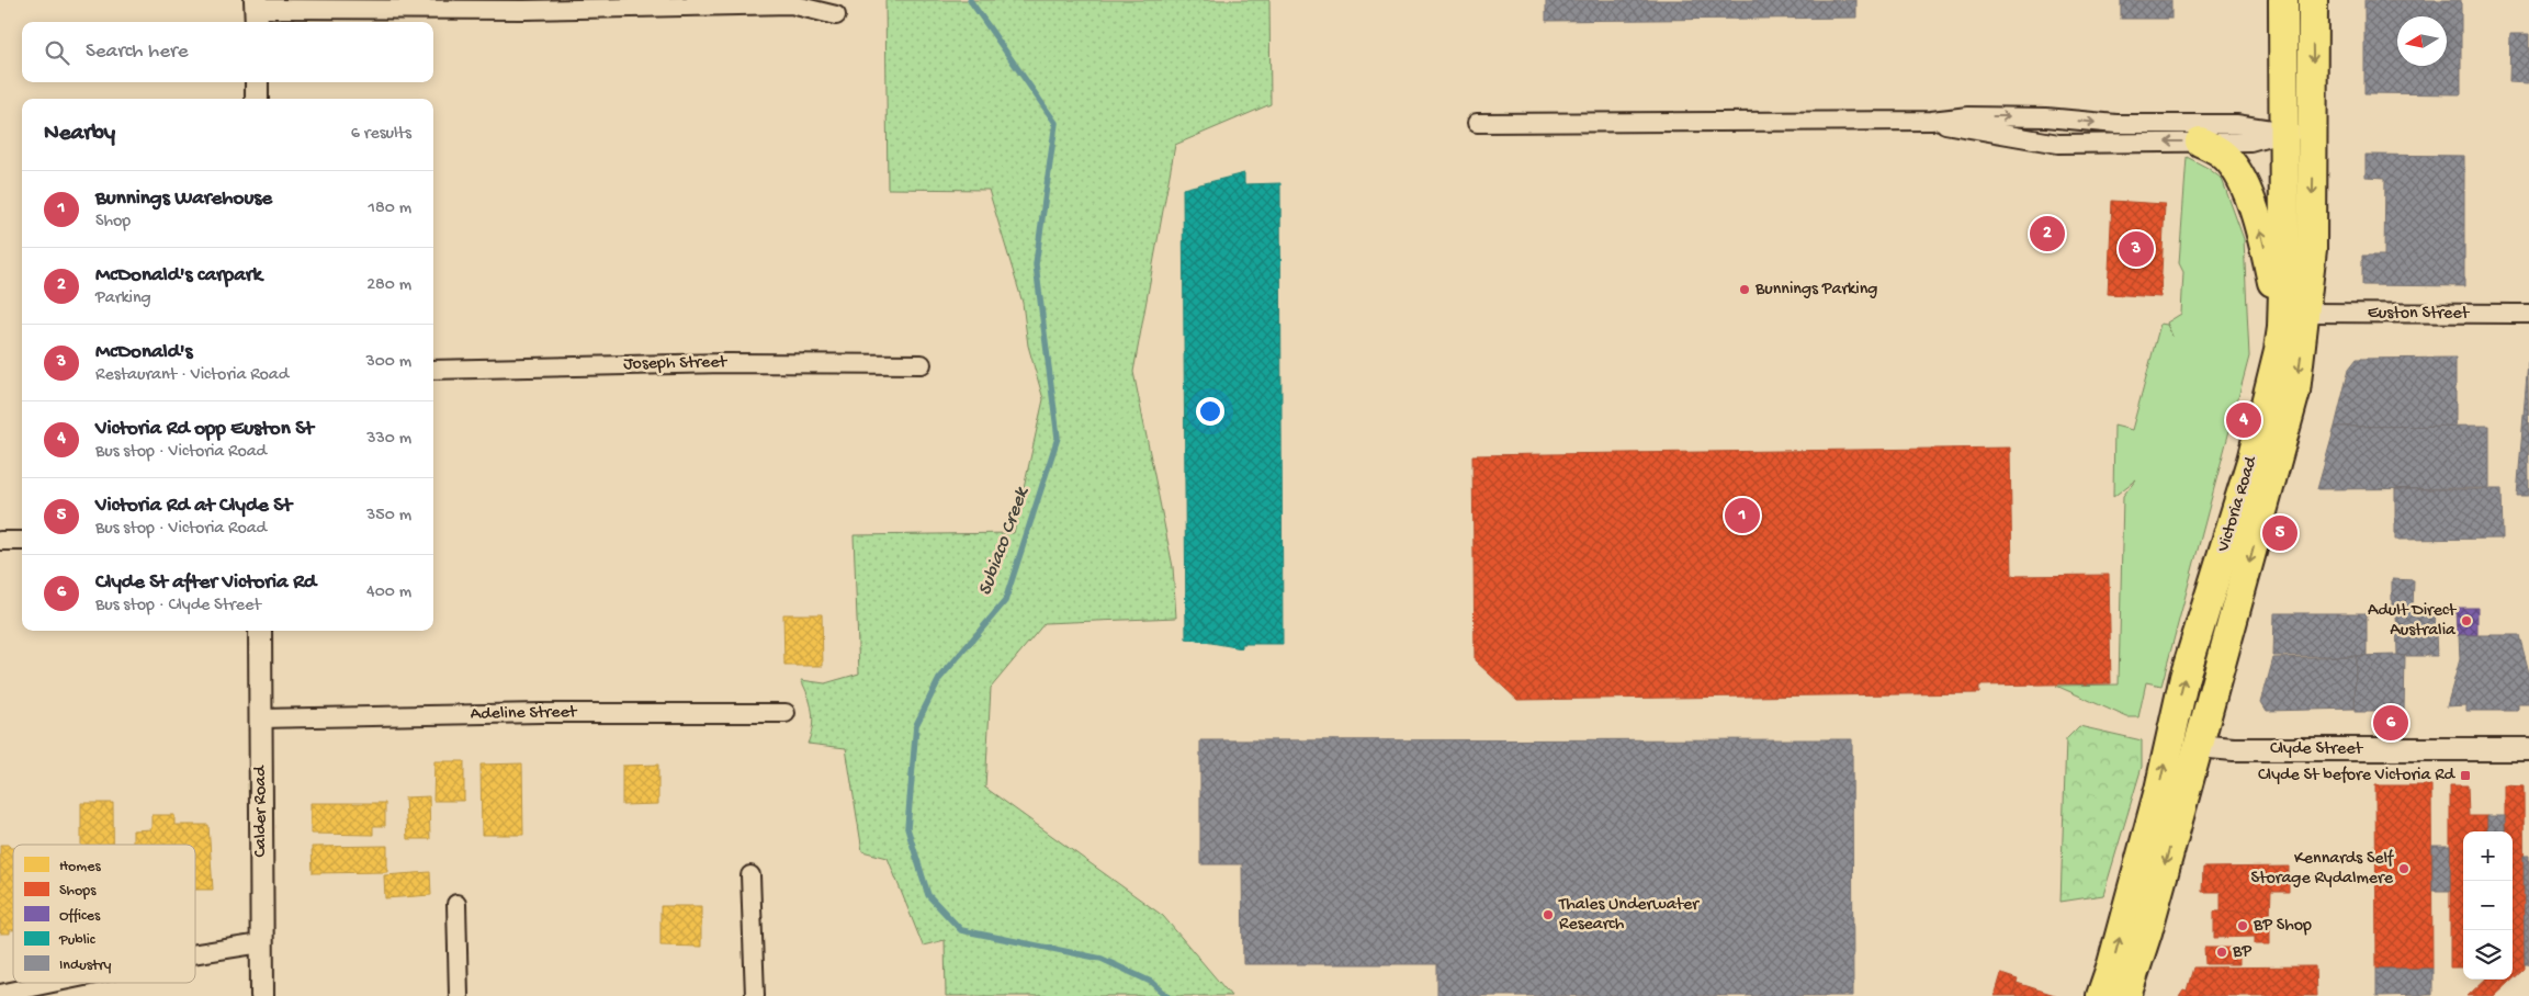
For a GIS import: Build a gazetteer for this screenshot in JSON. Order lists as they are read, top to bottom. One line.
{"streets":{"highway":["Victoria Road","Clyde Street"],"street":["Euston Street","Joseph Street","Adeline Street","Calder Road"]},"crossings":[["Euston Street","Victoria Road"],["Victoria Road","Clyde Street"],["Adeline Street","Calder Road"]],"water":["Subiaco Creek"],"places":{"other":["Bunnings Parking","Adult Direct Australia","Kennards Self Storage Rydalmere","Thales Underwater Research","BP Shop","BP"],"transit":["Clyde St before Victoria Rd"]},"legend":["Homes","Shops","Offices","Public","Industry"],"north":"left","page":{"search":"Search here","heading":["Nearby","6 results"],"list":[{"mark":"1","name":"Bunnings Warehouse","note":"Shop","value":"180 m"},{"mark":"2","name":"McDonald's carpark","note":"Parking","value":"280 m"},{"mark":"3","name":"McDonald's","note":"Restaurant · Victoria Road","value":"300 m"},{"mark":"4","name":"Victoria Rd opp Euston St","note":"Bus stop · Victoria Road","value":"330 m"},{"mark":"5","name":"Victoria Rd at Clyde St","note":"Bus stop · Victoria Road","value":"350 m"},{"mark":"6","name":"Clyde St after Victoria Rd","note":"Bus stop · Clyde Street","value":"400 m"}],"pins":["2","3","4","1","5","6"],"map_buttons":["+","−"]}}
